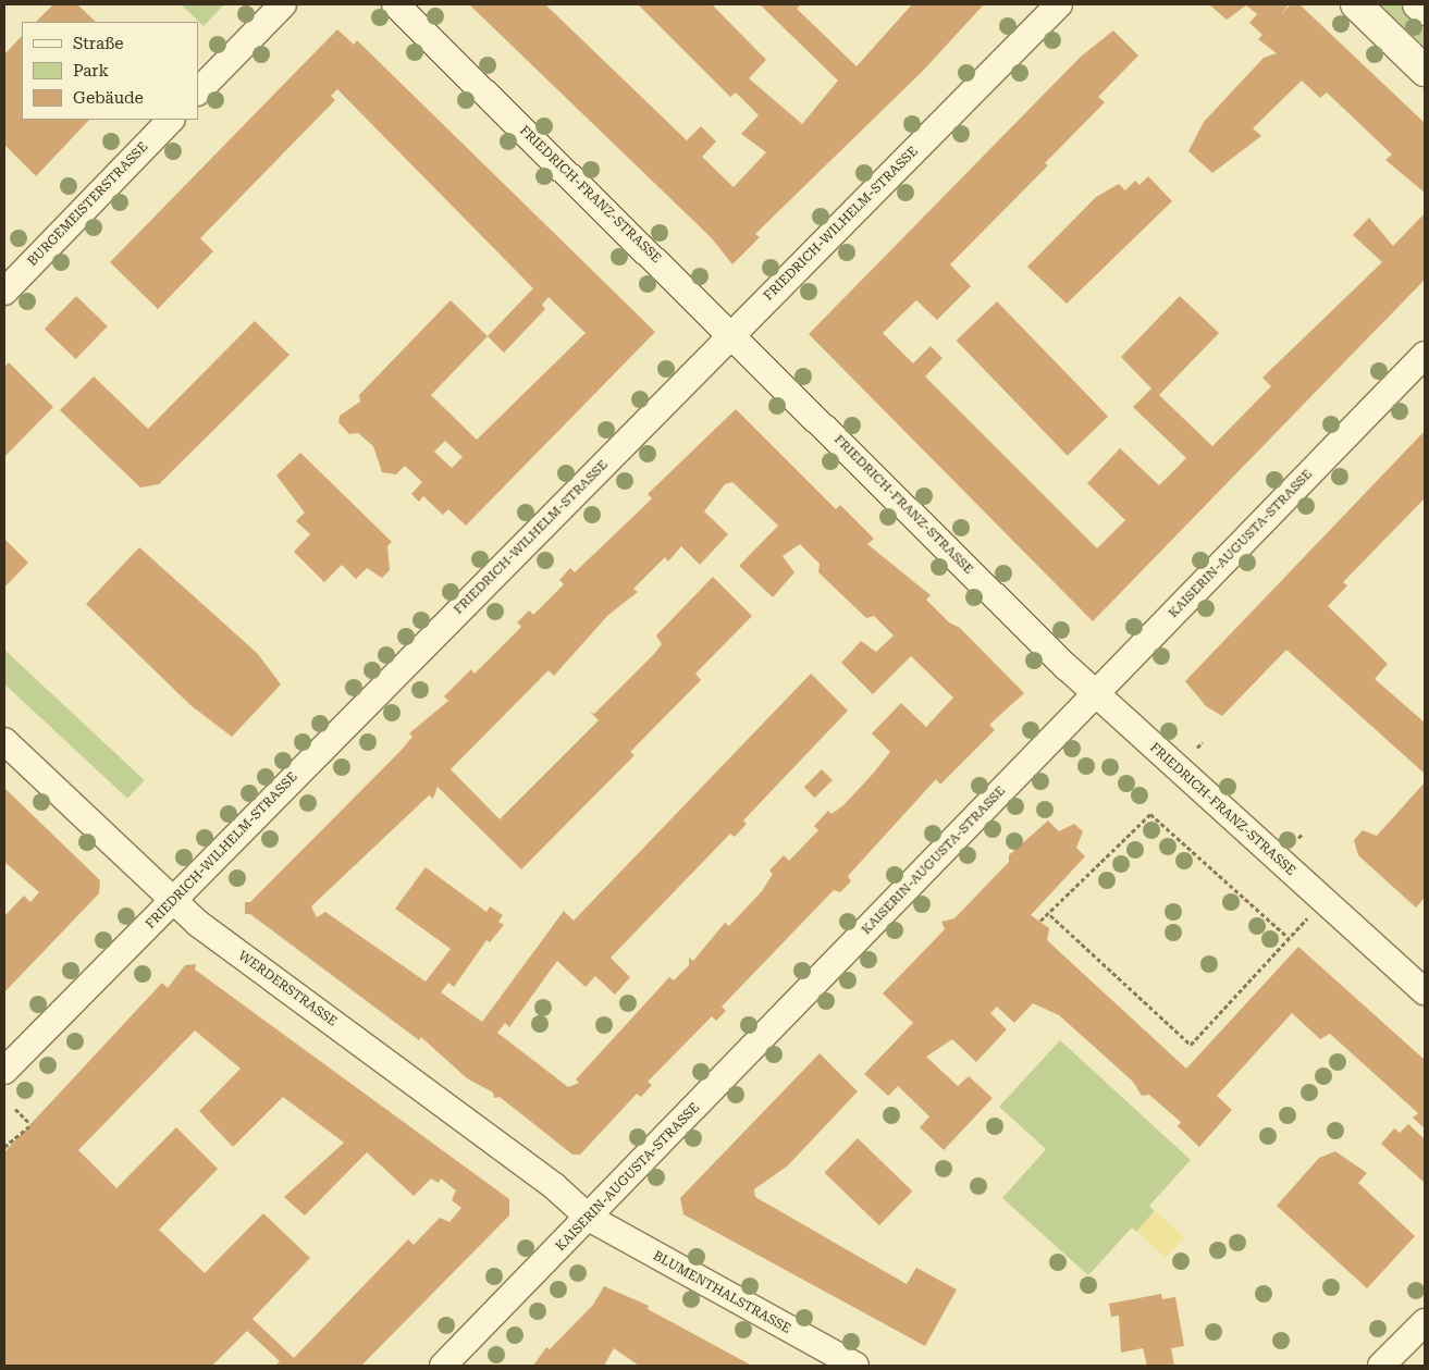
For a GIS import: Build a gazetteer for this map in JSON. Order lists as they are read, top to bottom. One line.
{"streets":{"street":["FRIEDRICH-FRANZ-STRASSE","BURGEMEISTERSTRASSE","FRIEDRICH-WILHELM-STRASSE","KAISERIN-AUGUSTA-STRASSE","WERDERSTRASSE","BLUMENTHALSTRASSE"]},"crossings":[["FRIEDRICH-FRANZ-STRASSE","FRIEDRICH-WILHELM-STRASSE"],["FRIEDRICH-FRANZ-STRASSE","KAISERIN-AUGUSTA-STRASSE"],["FRIEDRICH-WILHELM-STRASSE","WERDERSTRASSE"],["KAISERIN-AUGUSTA-STRASSE","WERDERSTRASSE"],["KAISERIN-AUGUSTA-STRASSE","BLUMENTHALSTRASSE"],["WERDERSTRASSE","BLUMENTHALSTRASSE"]],"legend":["Straße","Park","Gebäude"]}
